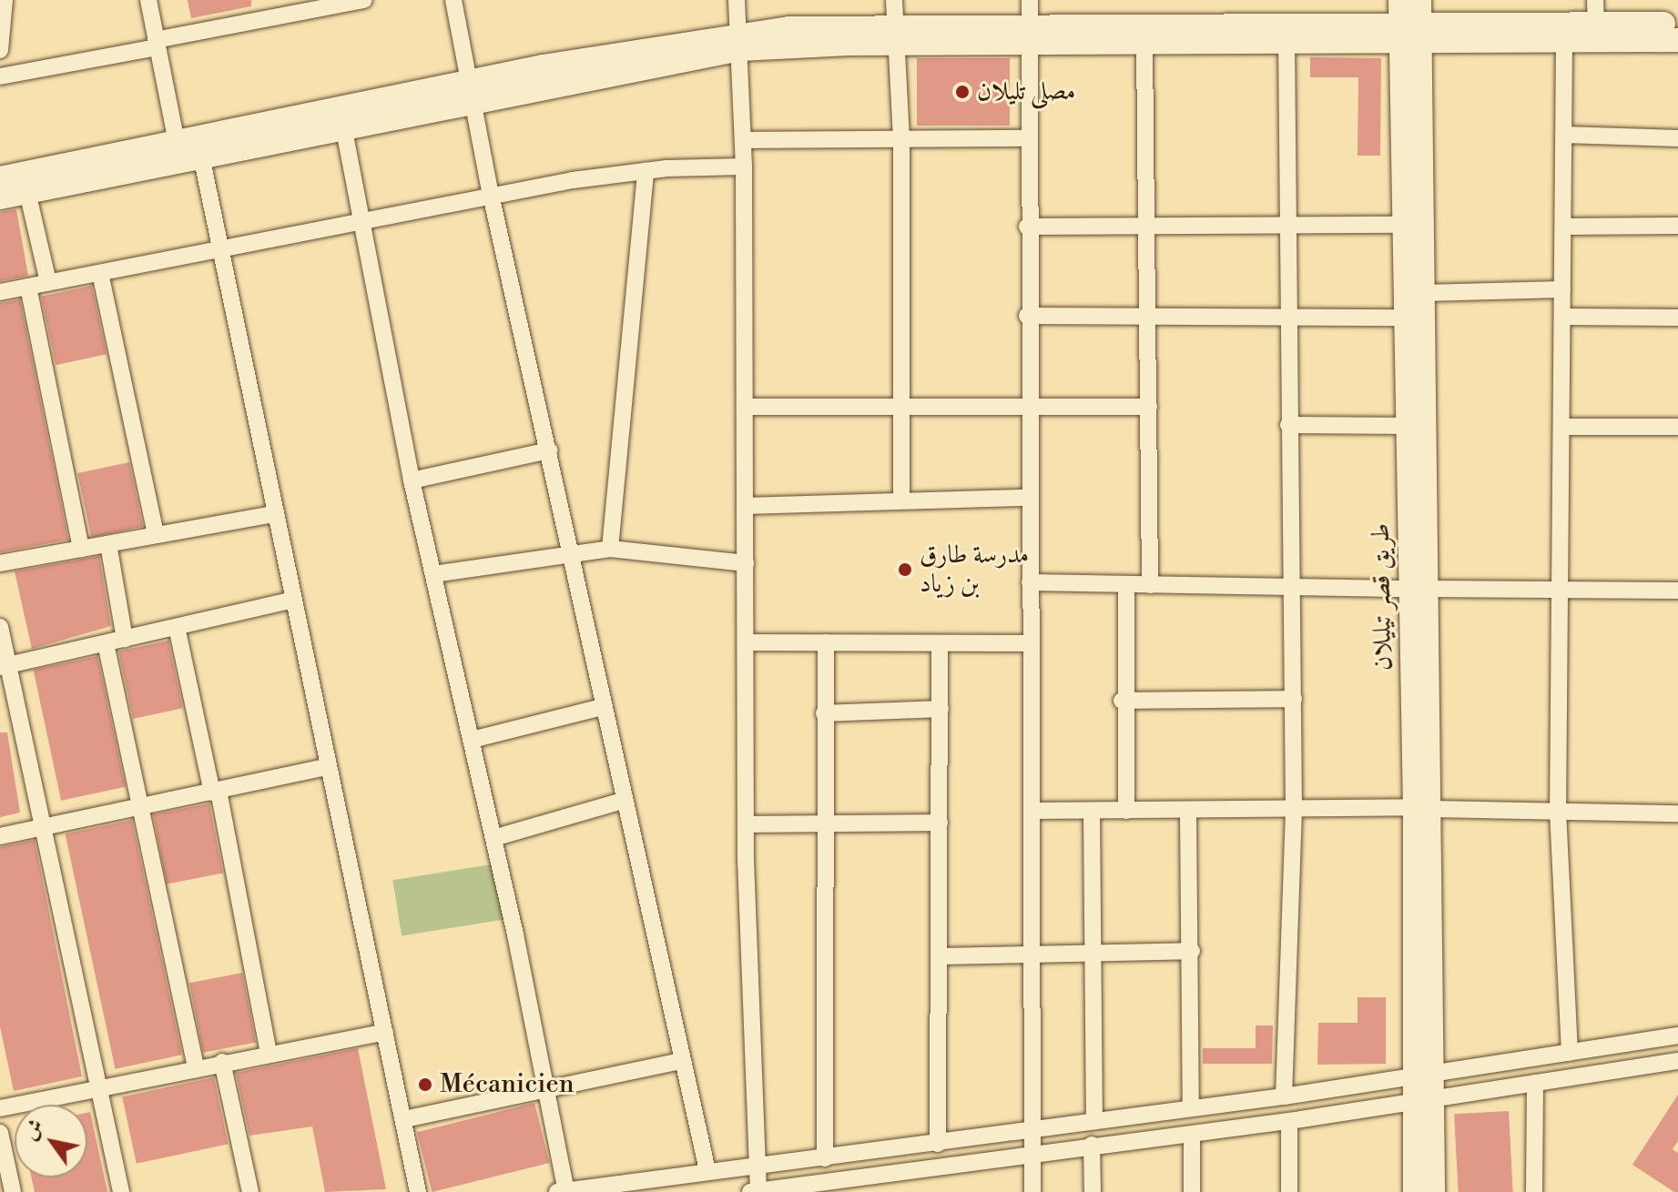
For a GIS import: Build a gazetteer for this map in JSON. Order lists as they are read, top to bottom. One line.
{"streets":{"main road":["طريق قصر تيليلان"]},"places":["مصلى تليلان","مدرسة طارق بن زياد","Mécanicien"],"north":"top left"}
